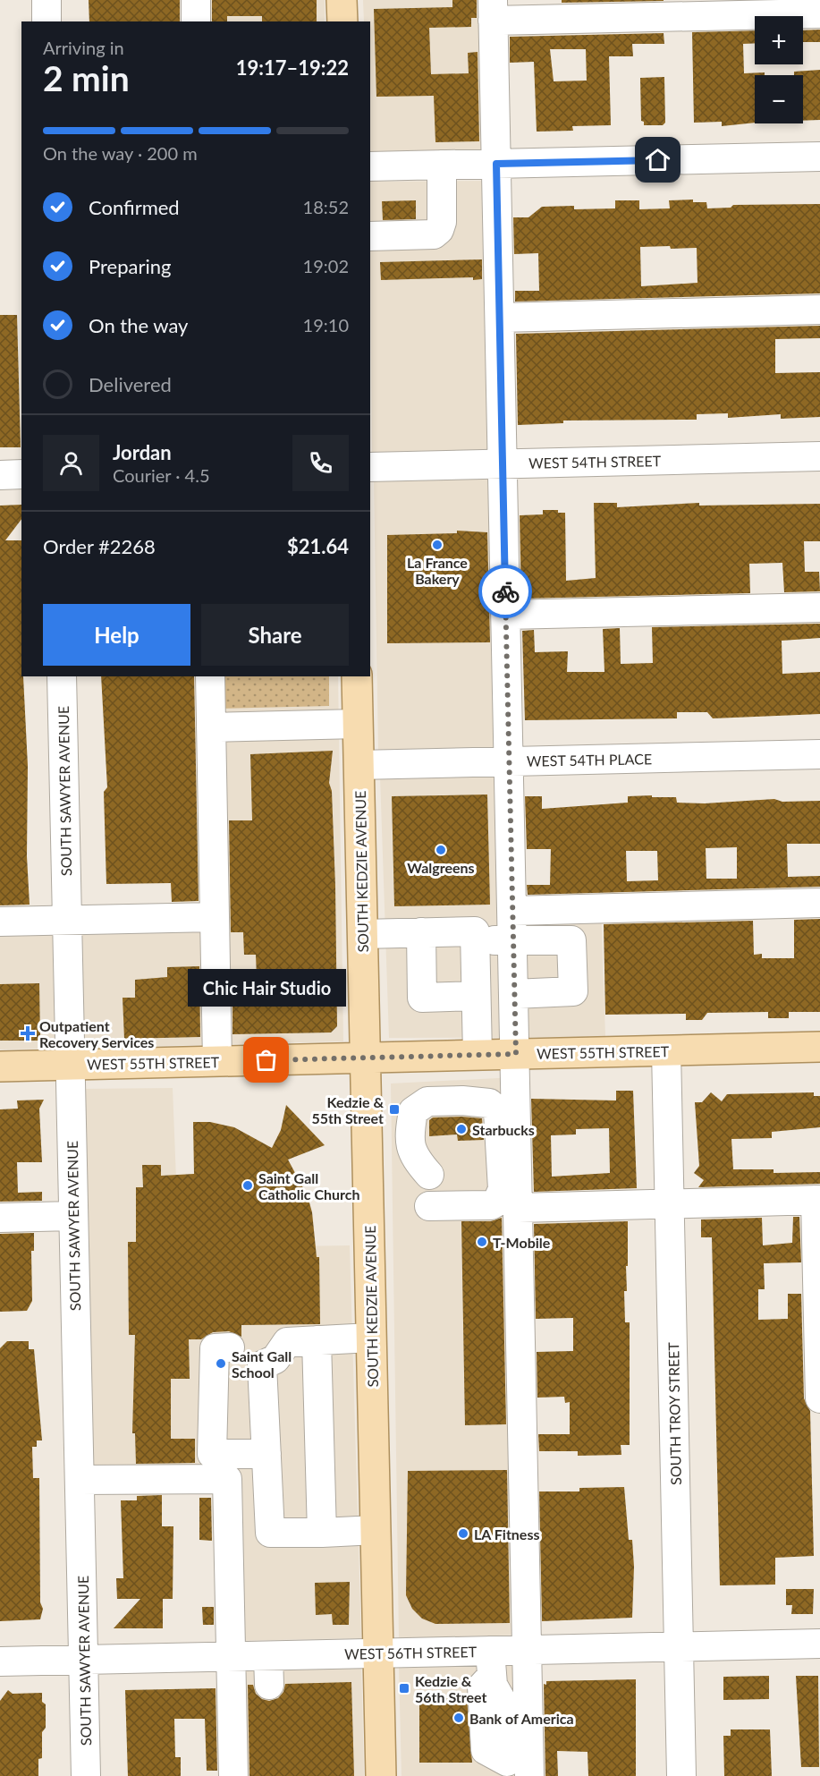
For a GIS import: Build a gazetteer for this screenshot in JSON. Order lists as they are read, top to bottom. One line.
{"streets":{"main road":["SOUTH KEDZIE AVENUE","WEST 55TH STREET"],"street":["WEST 54TH STREET","WEST 54TH PLACE","SOUTH SAWYER AVENUE","SOUTH TROY STREET","WEST 56TH STREET"]},"crossings":[["WEST 54TH PLACE","SOUTH KEDZIE AVENUE"],["SOUTH SAWYER AVENUE","WEST 55TH STREET"],["SOUTH SAWYER AVENUE","WEST 56TH STREET"],["SOUTH KEDZIE AVENUE","WEST 55TH STREET"],["SOUTH KEDZIE AVENUE","WEST 56TH STREET"],["WEST 55TH STREET","SOUTH TROY STREET"],["SOUTH TROY STREET","WEST 56TH STREET"]],"places":{"other":["La France Bakery","Walgreens","Chic Hair Studio","Starbucks","Saint Gall Catholic Church","T-Mobile","Saint Gall School","LA Fitness","Bank of America"],"health":["Outpatient Recovery Services"],"transit":["Kedzie & 55th Street","Kedzie & 56th Street"]},"page":{"map_buttons":["+","−"],"heading":["2 min","Arriving in","19:17–19:22"],"panel":["Jordan","Courier · 4.5","Order #2268","$21.64"],"bar":"On the way · 200 m","list":[["Confirmed","18:52"],["Preparing","19:02"],["On the way","19:10"],"Delivered"],"buttons":["Help","Share"],"bubble":"Chic Hair Studio"}}
